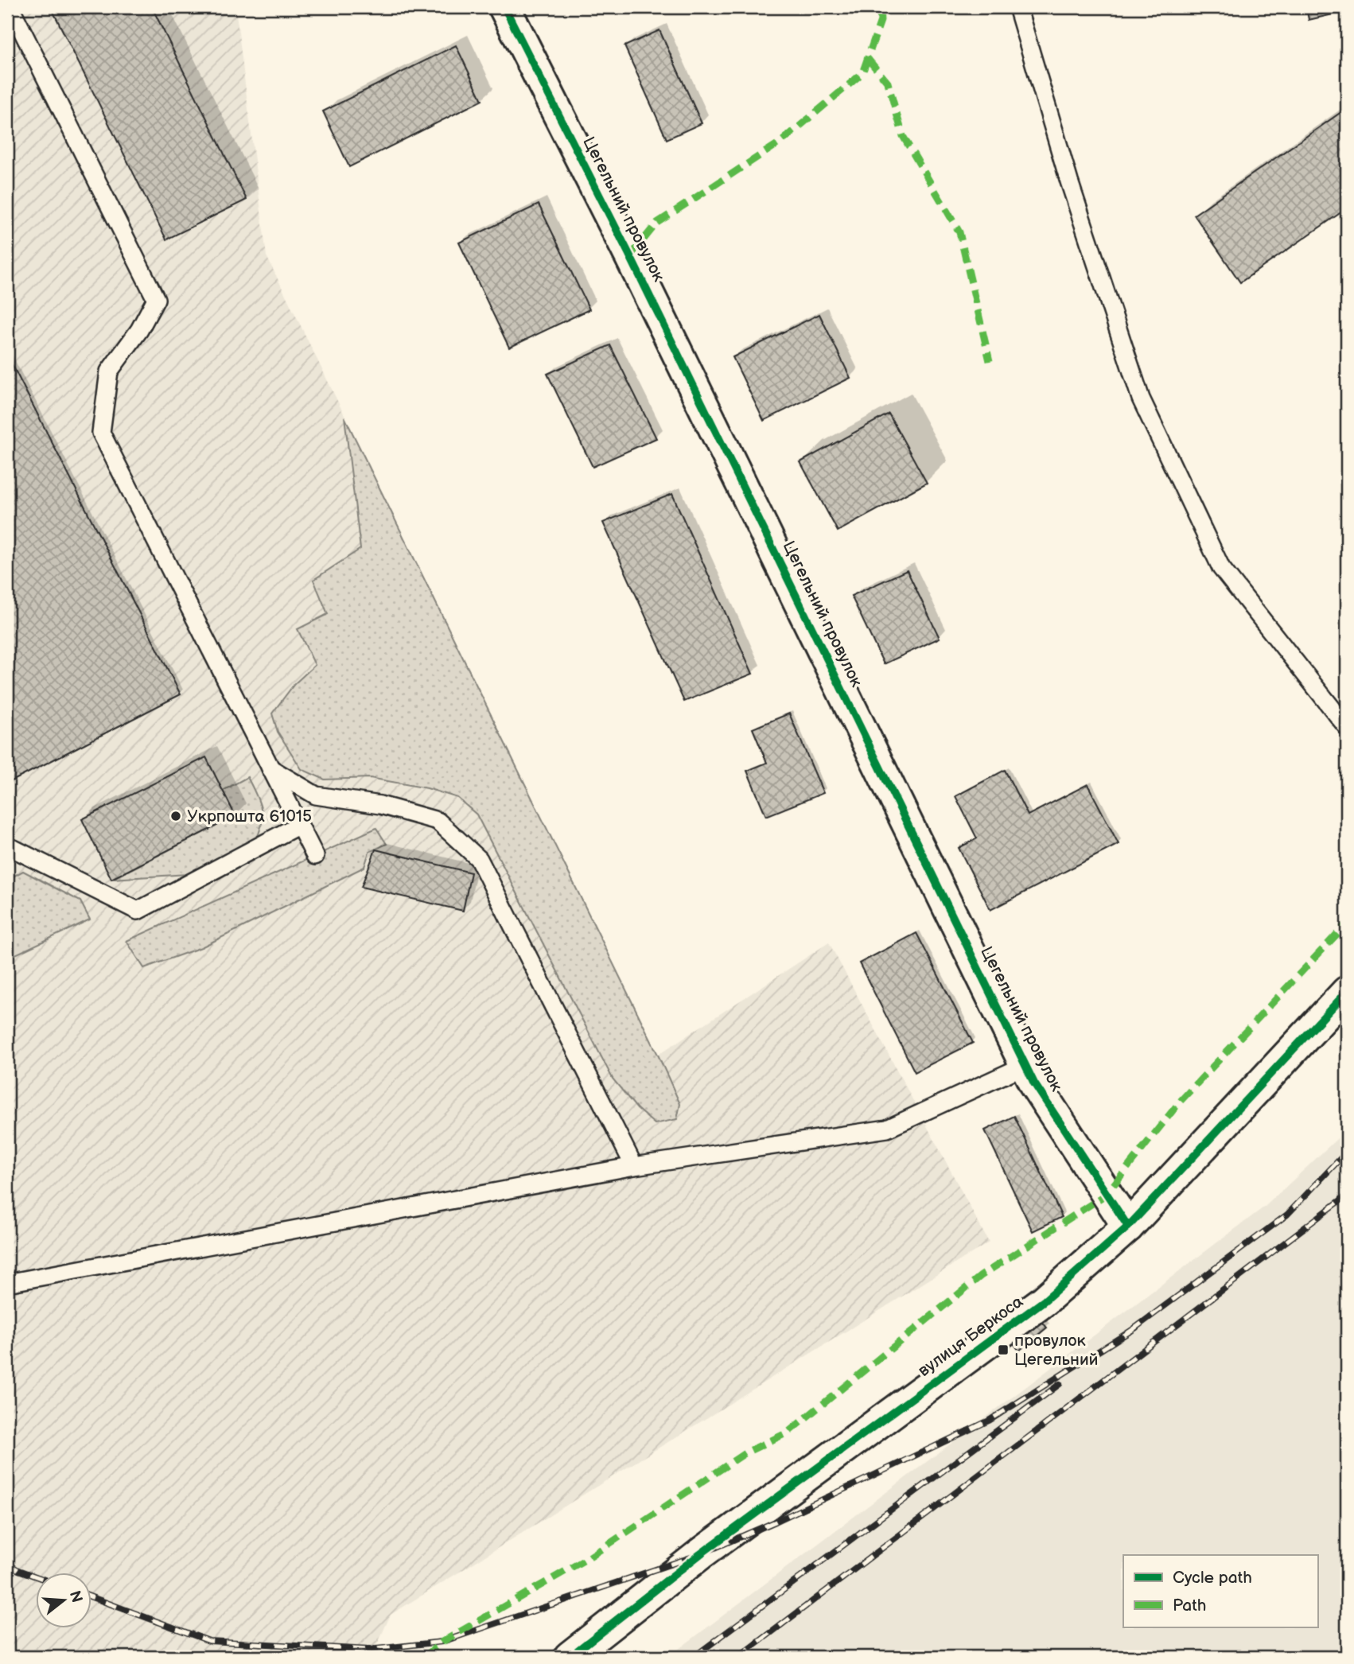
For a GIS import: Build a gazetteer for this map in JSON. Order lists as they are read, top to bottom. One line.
{"streets":{"street":["Цегельний провулок","вулиця Беркоса"]},"crossings":[["Цегельний провулок","вулиця Беркоса"]],"places":{"other":["Укрпошта 61015"],"transit":["провулок Цегельний"]},"legend":["Cycle path","Path"],"north":"right"}
